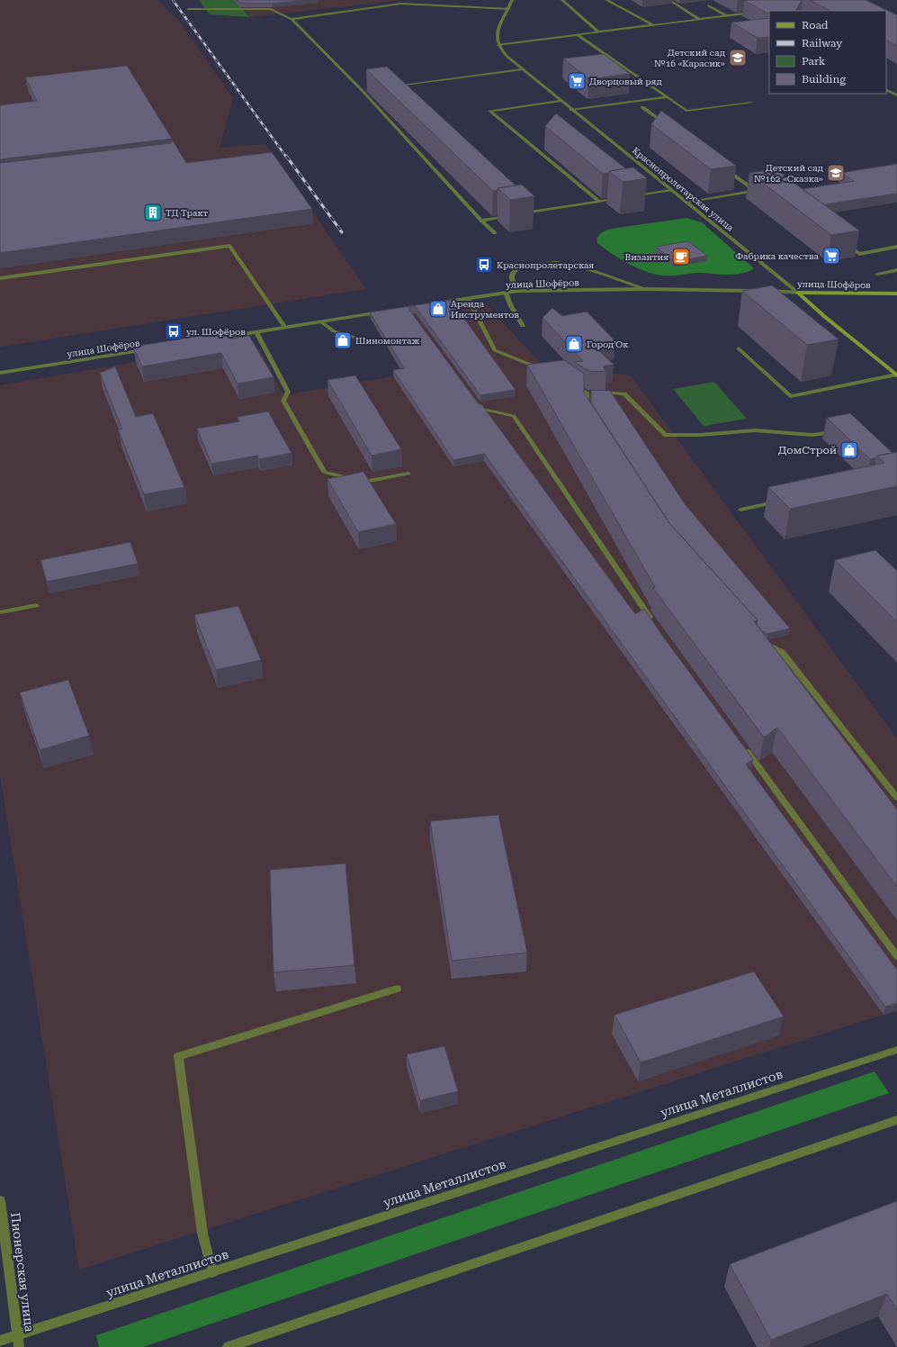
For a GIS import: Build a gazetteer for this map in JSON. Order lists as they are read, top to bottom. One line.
{"streets":{"main road":["Краснопролетарская улица","улица Шофёров"],"street":["улица Металлистов","Пионерская улица"]},"crossings":[["Краснопролетарская улица","улица Шофёров"],["улица Металлистов","Пионерская улица"]],"places":{"school or university":["Детский сад №16 «Карасик»","Детский сад №162 «Сказка»"],"supermarket":["Дворцовый ряд","Фабрика качества"],"building":["ТД Тракт"],"cafe":["Византия"],"bus stop":["Краснопролетарская","ул. Шофёров"],"shop":["Аренда Инструментов","Шиномонтаж","Город'Ок","ДомСтрой"]},"legend":["Road","Railway","Park","Building"]}
